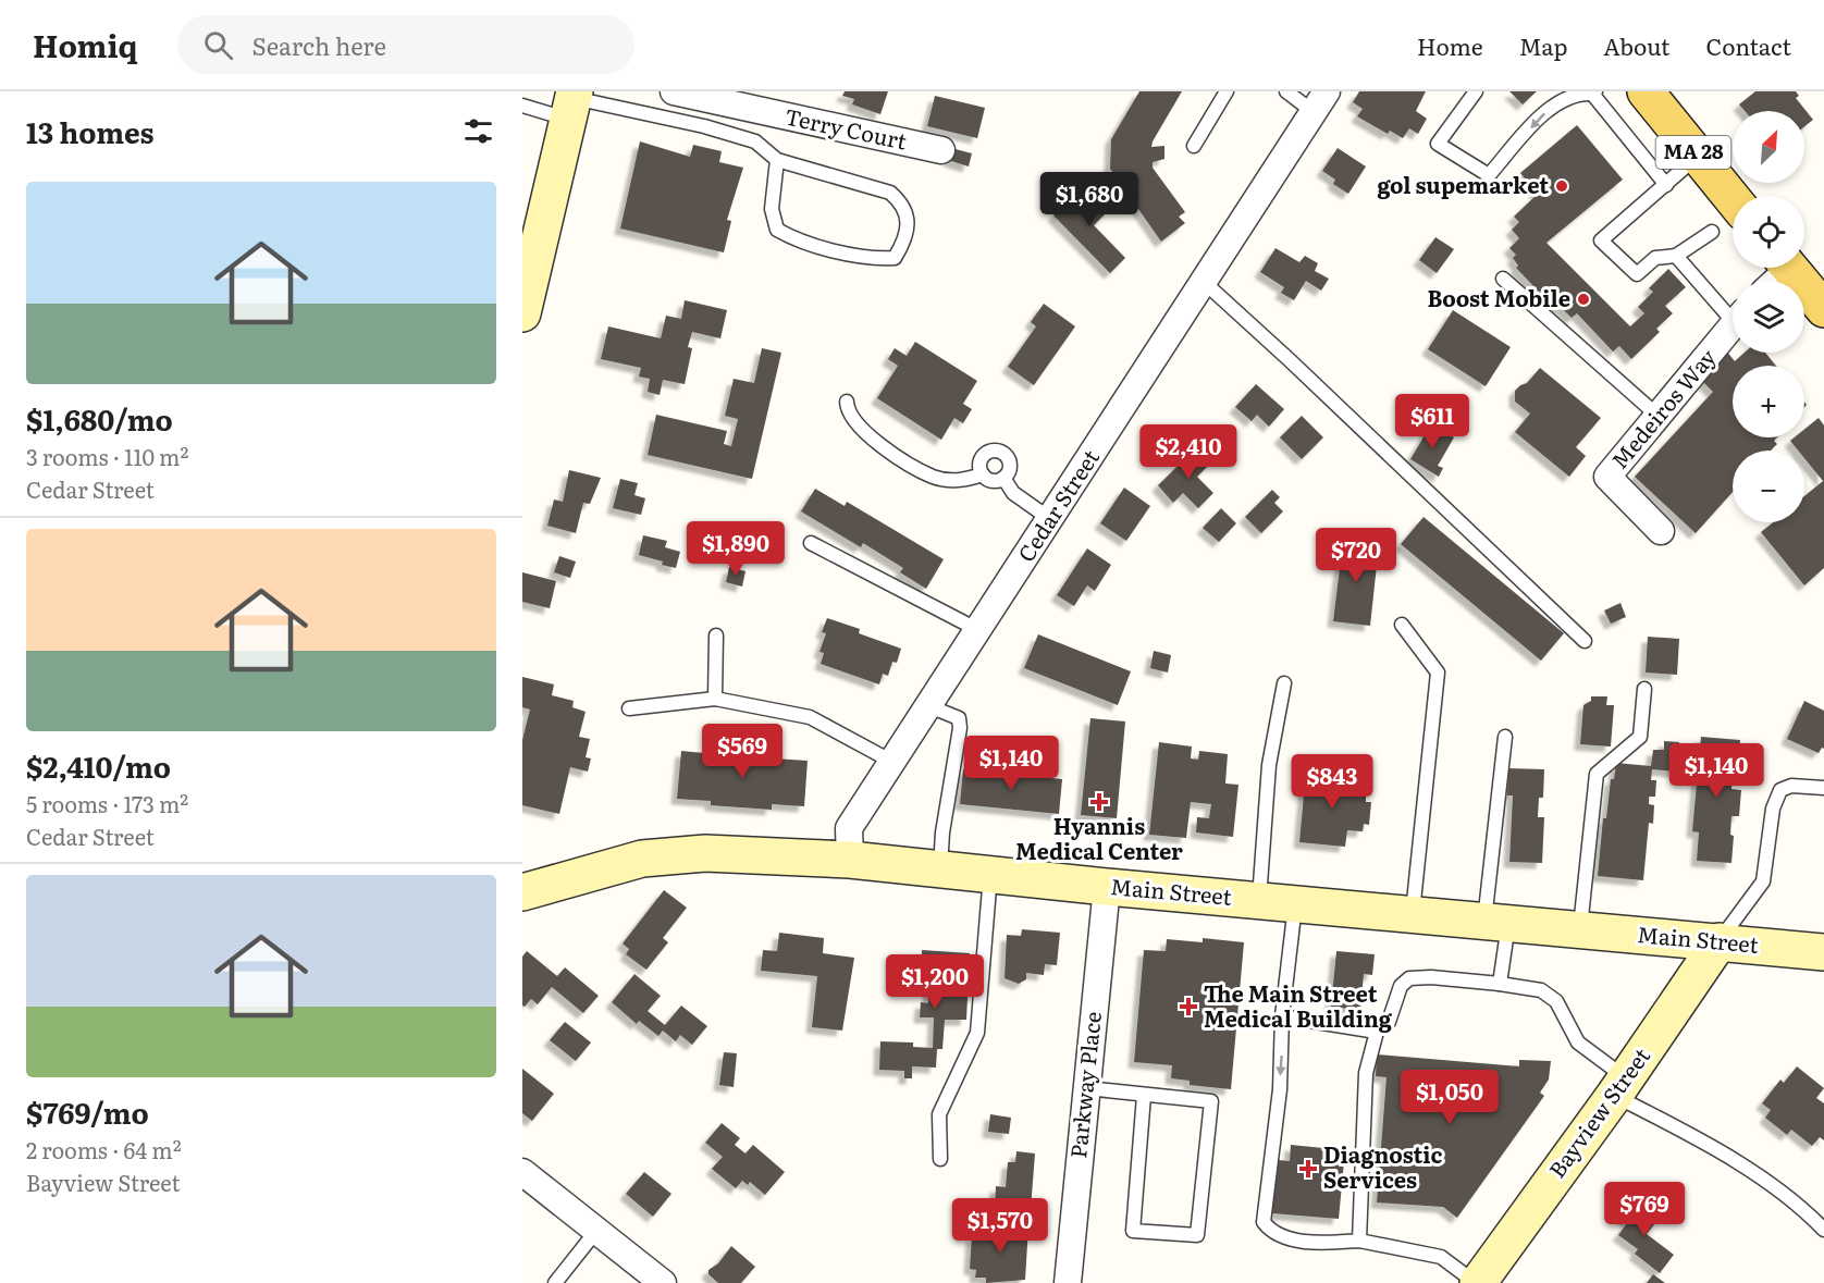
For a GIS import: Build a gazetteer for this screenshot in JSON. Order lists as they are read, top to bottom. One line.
{"streets":{"main road":["MA 28","Main Street","Bayview Street"],"street":["Terry Court","Medeiros Way","Cedar Street","Parkway Place"]},"crossings":[["Cedar Street","Main Street"],["Main Street","Parkway Place"],["Main Street","Bayview Street"]],"places":{"other":["gol supemarket","Boost Mobile"],"health":["Hyannis Medical Center","The Main Street Medical Building","Diagnostic Services"]},"north":"top right","page":{"header":"Homiq","search":"Search here","nav":["Home","Map","About","Contact"],"heading":"13 homes","map_buttons":["+","−"],"list":[{"name":"$1,680/mo","note":"3 rooms · 110 m² · Cedar Street"},{"name":"$2,410/mo","note":"5 rooms · 173 m² · Cedar Street"},{"name":"$769/mo","note":"2 rooms · 64 m² · Bayview Street"}],"price":["$1,680","$611","$2,410","$1,890","$720","$569","$1,140","$1,140","$843","$1,200","$1,050","$769","$1,570"]}}
